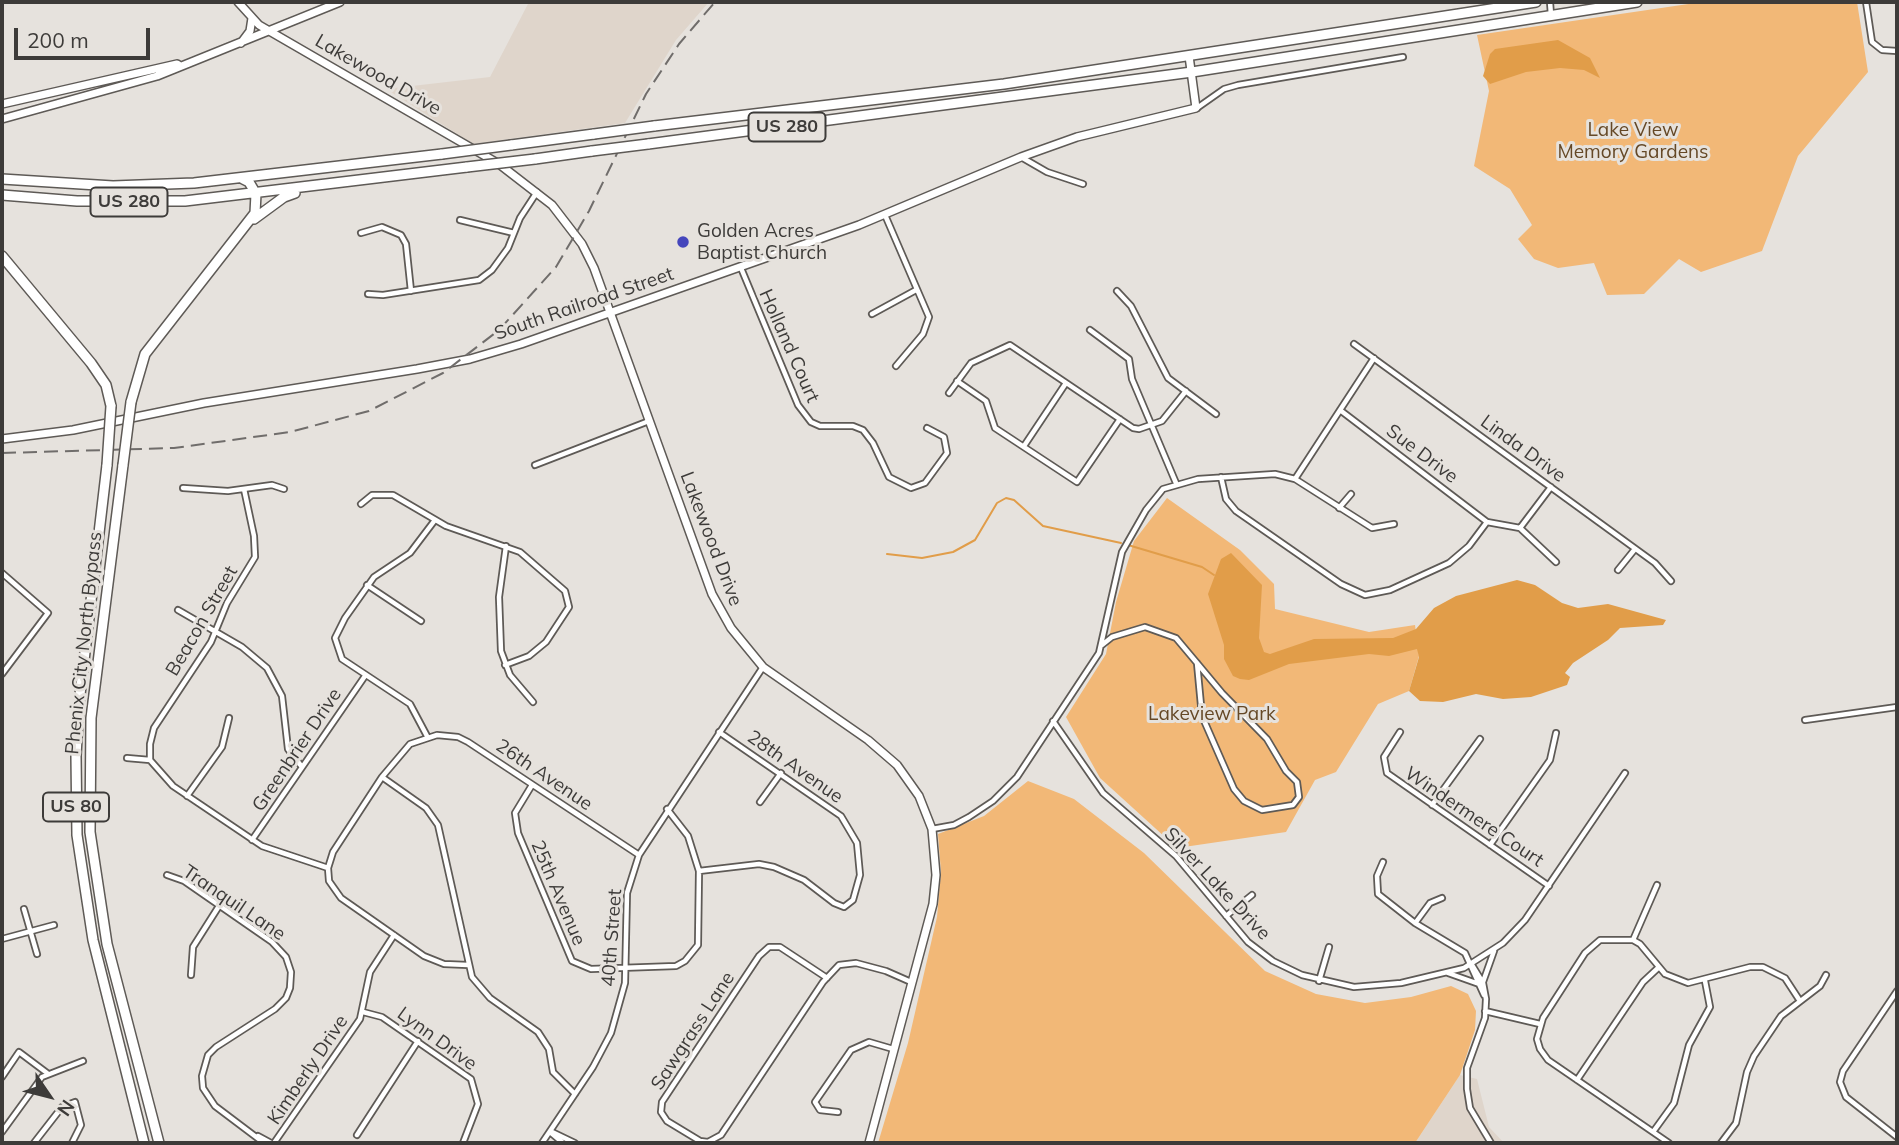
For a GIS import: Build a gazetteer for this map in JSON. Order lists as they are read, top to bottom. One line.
{"streets":{"highway":["US 280","Phenix City North Bypass","US 80"],"street":["Lakewood Drive","South Railroad Street","Holland Court","Linda Drive","Sue Drive","Beacon Street","Greenbrier Drive","28th Avenue","26th Avenue","Windermere Court","Silver Lake Drive","25th Avenue","Tranquil Lane","40th Street","Sawgrass Lane","Lynn Drive","Kimberly Drive"]},"crossings":[["Lakewood Drive","South Railroad Street"],["Lakewood Drive","40th Street"],["Lakewood Drive","Sawgrass Lane"],["US 280","US 80"],["South Railroad Street","Holland Court"],["Phenix City North Bypass","US 80"],["28th Avenue","25th Avenue"],["28th Avenue","40th Street"],["26th Avenue","25th Avenue"],["26th Avenue","40th Street"],["Windermere Court","Silver Lake Drive"],["25th Avenue","40th Street"],["Tranquil Lane","Kimberly Drive"],["Lynn Drive","Kimberly Drive"]],"parks":["Lake View Memory Gardens","Lakeview Park"],"places":["Golden Acres Baptist Church"],"scale_bar":"200 m","north":"bottom right"}
